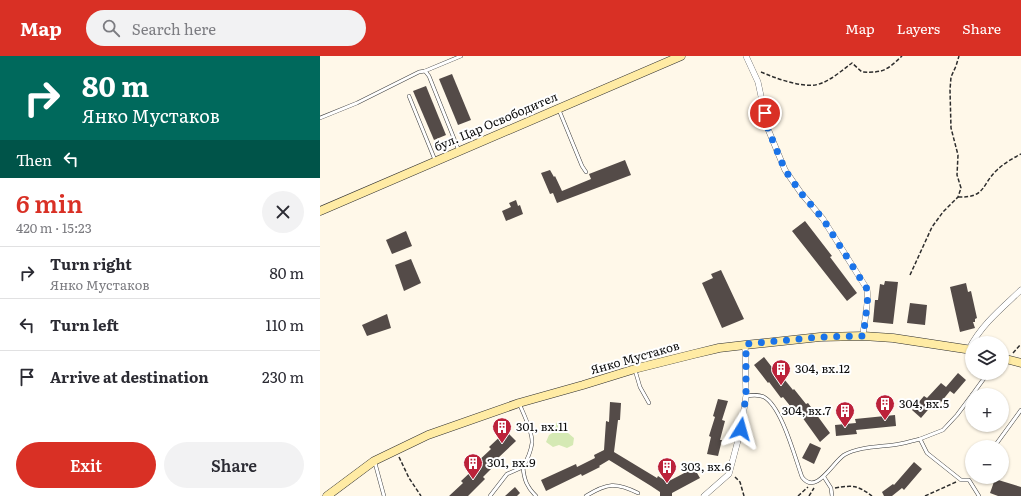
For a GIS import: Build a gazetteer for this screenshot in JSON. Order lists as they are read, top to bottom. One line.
{"streets":{"street":["бул. Цар Освободител","Янко Мустаков"]},"places":{"building":["304, вх.12","304, вх.5","304, вх.7","301, вх.11","301, вх.9","303, вх.6"]},"page":{"header":"Map","search":"Search here","nav":["Map","Layers","Share"],"turn":["80 m","Янко Мустаков"],"then":"Then","heading":["6 min","420 m · 15:23"],"list":[{"name":"Turn right","note":"Янко Мустаков","value":"80 m"},{"name":"Turn left","value":"110 m"},{"name":"Arrive at destination","value":"230 m"}],"map_buttons":["+","−"],"buttons":["Exit","Share"]}}
